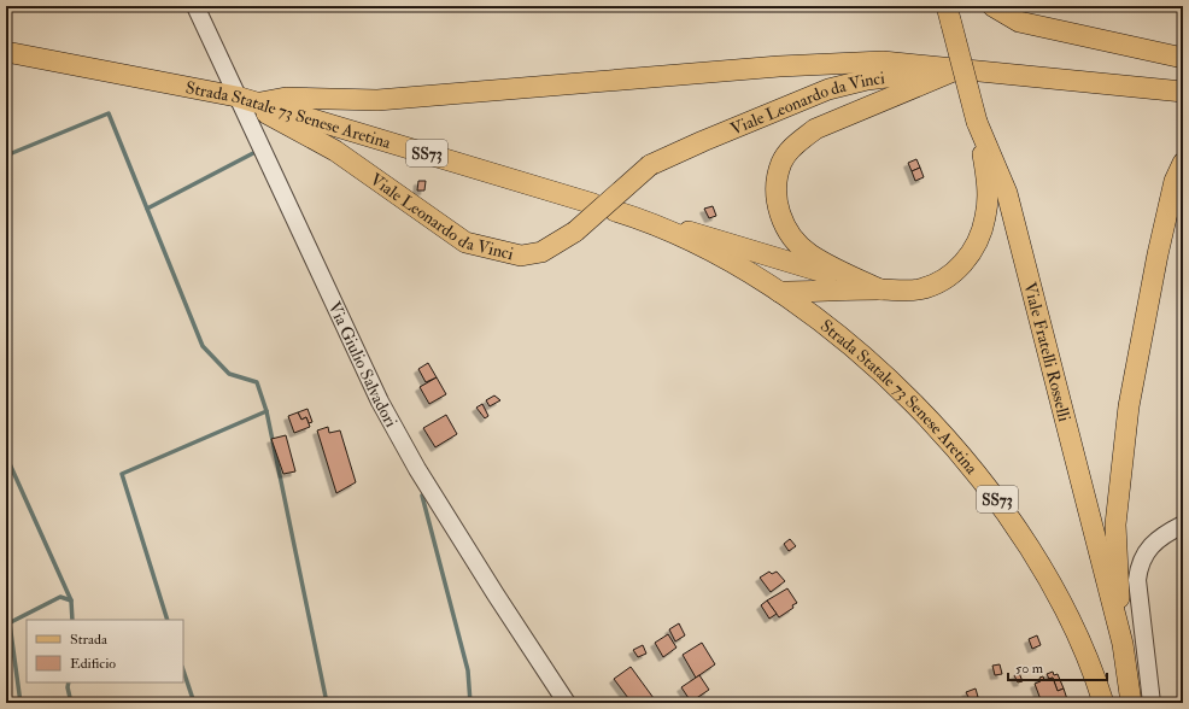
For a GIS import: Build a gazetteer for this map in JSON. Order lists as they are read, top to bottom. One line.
{"streets":{"main road":["Viale Leonardo da Vinci","Strada Statale 73 Senese Aretina","SS73","Viale Fratelli Rosselli"],"street":["Via Giulio Salvadori"]},"crossings":[["Viale Leonardo da Vinci","Strada Statale 73 Senese Aretina"],["Viale Leonardo da Vinci","Via Giulio Salvadori"],["Strada Statale 73 Senese Aretina","Via Giulio Salvadori"]],"legend":["Strada","Edificio"],"scale_bar":"50 m"}
